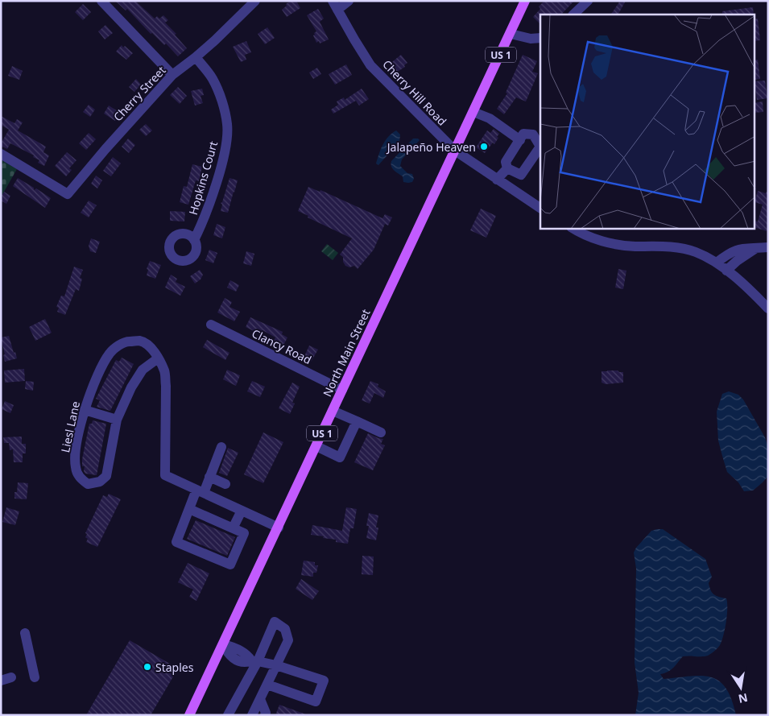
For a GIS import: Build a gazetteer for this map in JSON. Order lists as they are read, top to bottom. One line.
{"streets":{"main road":["US 1","North Main Street"],"street":["Cherry Hill Road","Cherry Street","Hopkins Court","Clancy Road","Liesl Lane"]},"crossings":[["Cherry Hill Road","North Main Street"],["Cherry Street","Hopkins Court"],["Clancy Road","North Main Street"],["North Main Street","Liesl Lane"]],"places":["Jalapeño Heaven","Staples"],"north":"bottom"}
